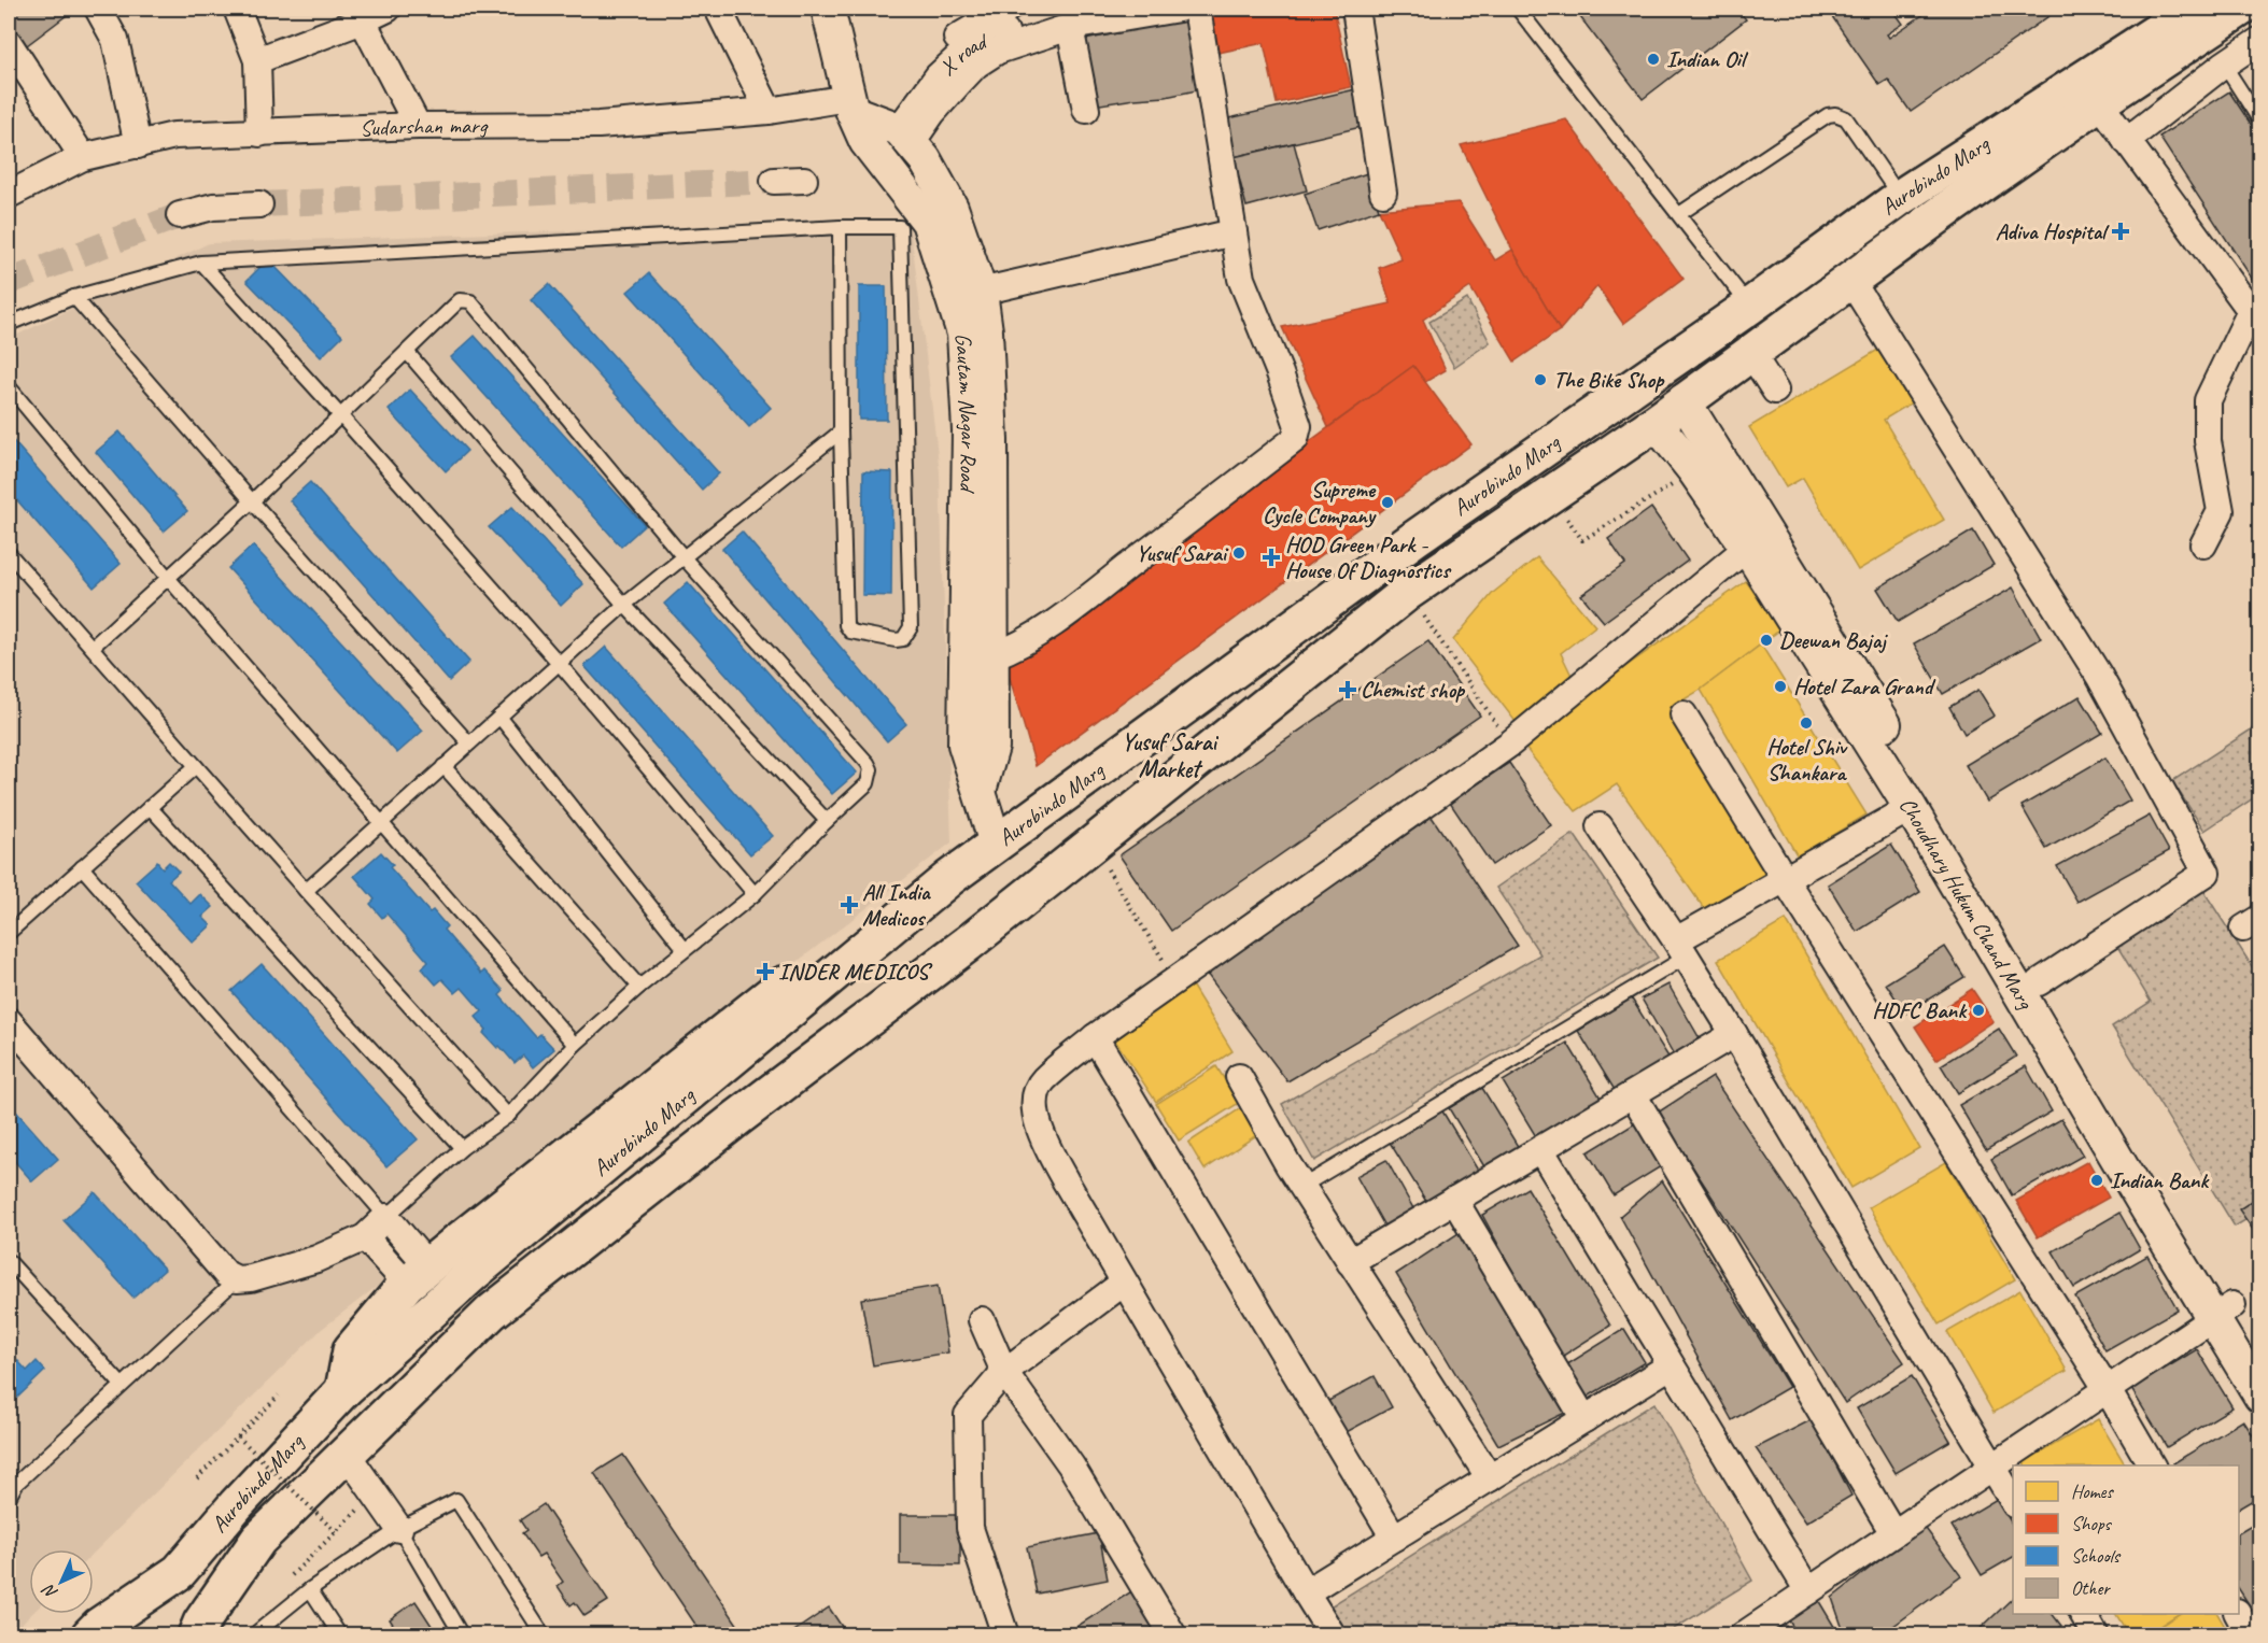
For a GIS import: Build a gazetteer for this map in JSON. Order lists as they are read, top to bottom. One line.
{"streets":{"highway":["Aurobindo Marg"],"street":["X road","Sudarshan marg","Gautam Nagar Road","Choudhary Hukum Chand Marg"]},"crossings":[["Sudarshan marg","Gautam Nagar Road"],["Aurobindo Marg","Gautam Nagar Road"],["Aurobindo Marg","Choudhary Hukum Chand Marg"]],"districts":["Yusuf Sarai Market"],"places":{"other":["Indian Oil","The Bike Shop","Supreme Cycle Company","Yusuf Sarai","Deewan Bajaj","Hotel Zara Grand","Hotel Shiv Shankara","HDFC Bank","Indian Bank"],"health":["Adiva Hospital","HOD Green Park - House Of Diagnostics","Chemist shop","All India Medicos","INDER MEDICOS"]},"legend":["Homes","Shops","Schools","Other"],"north":"bottom left"}
